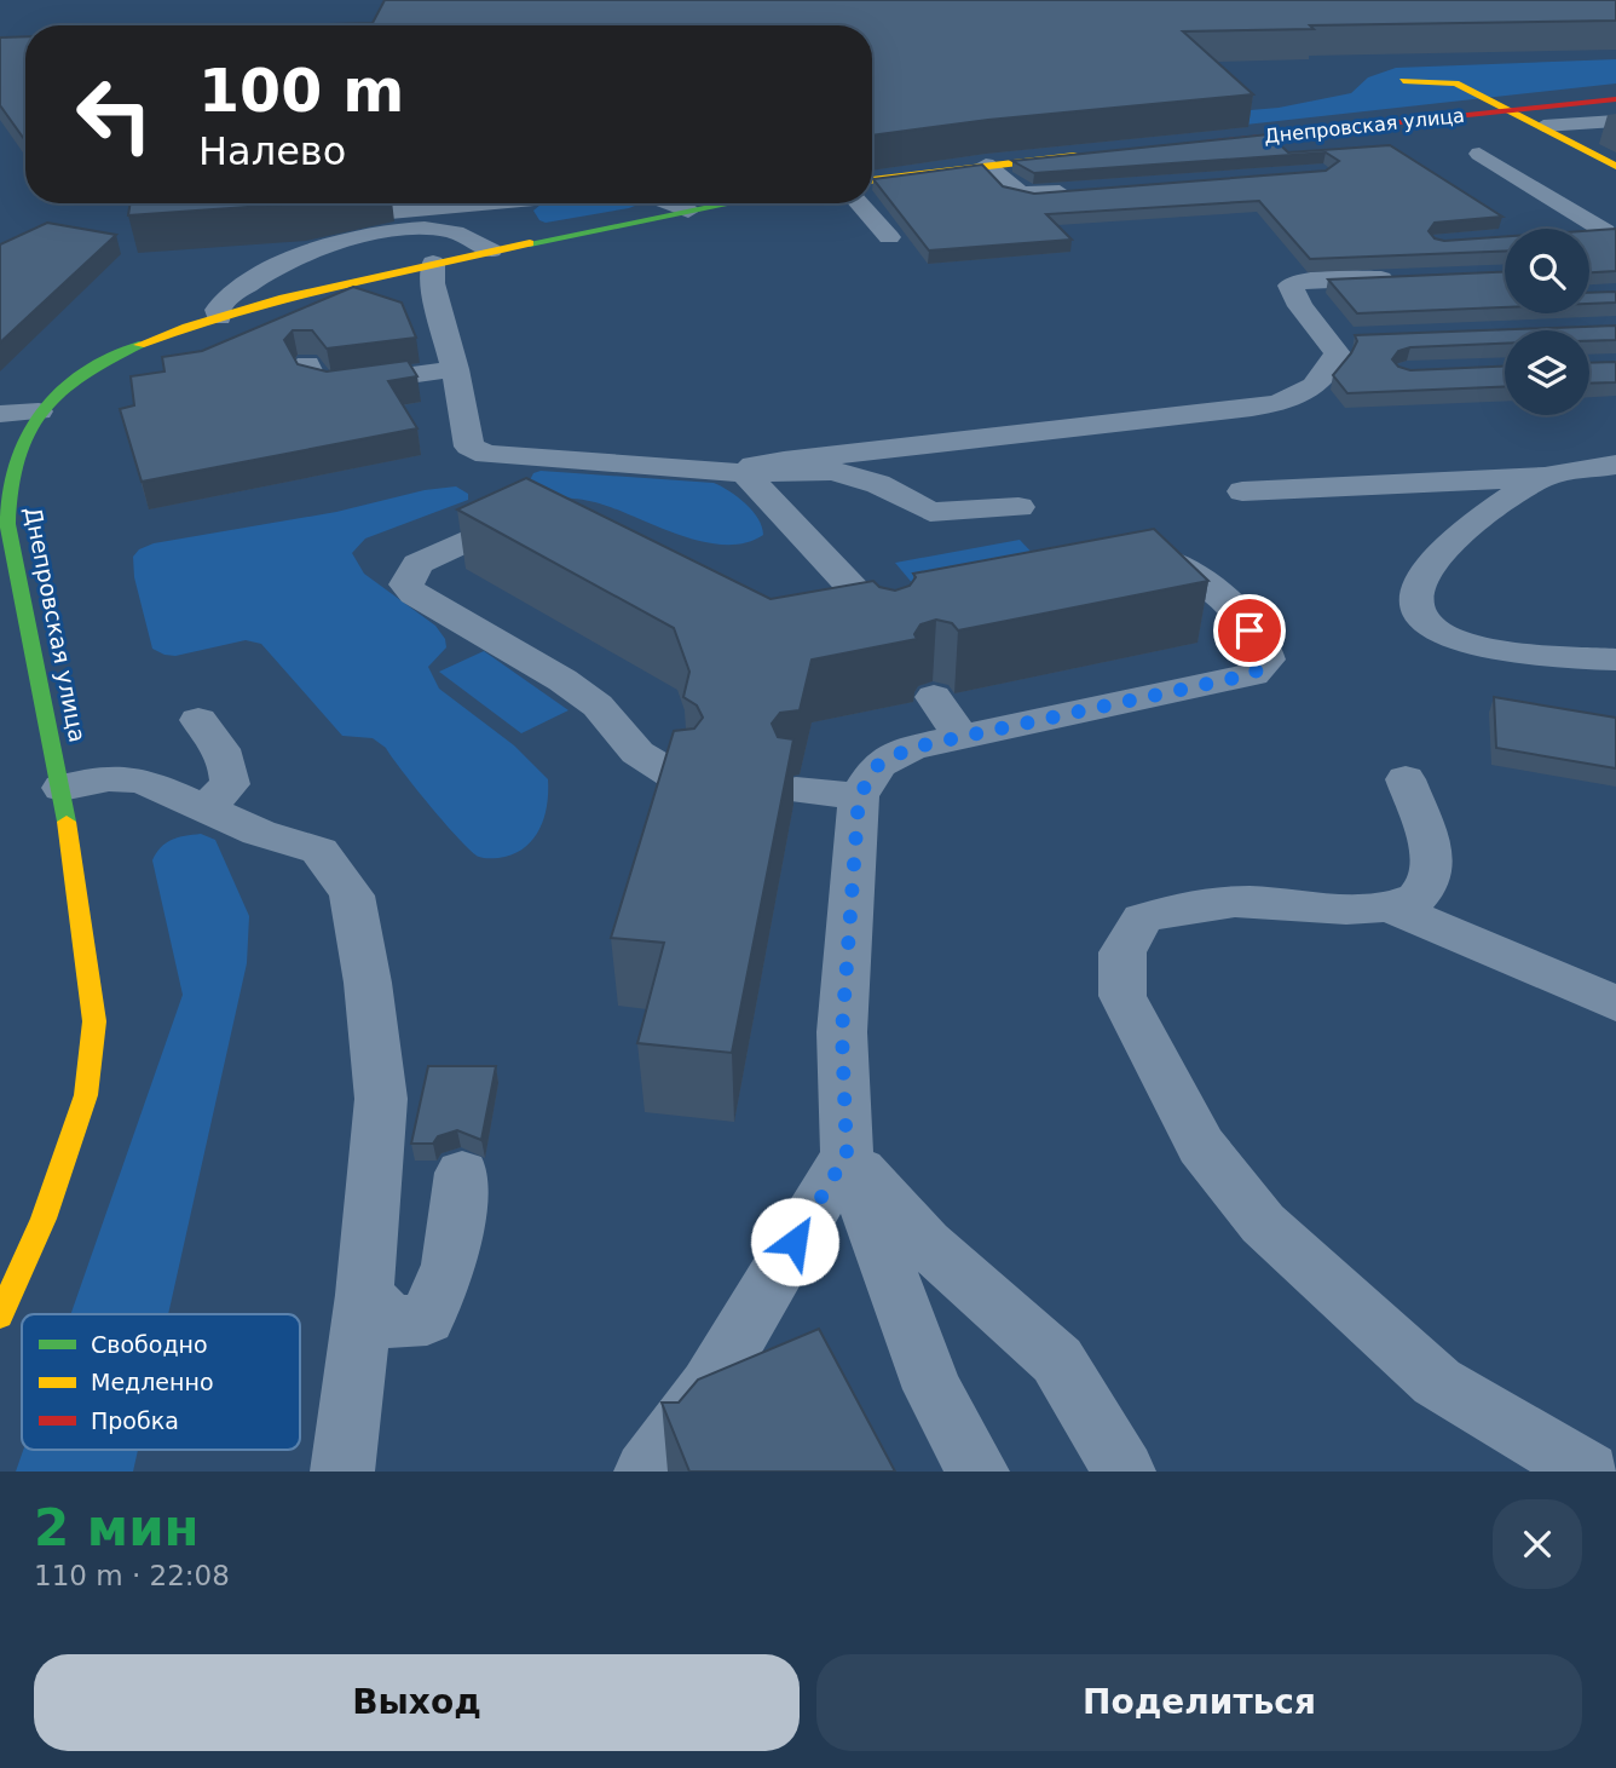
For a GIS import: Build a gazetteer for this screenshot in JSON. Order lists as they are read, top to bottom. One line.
{"streets":{"main road":["Днепровская улица"]},"legend":["Свободно","Медленно","Пробка"],"page":{"turn":["100 m","Налево"],"heading":["2 мин","110 m · 22:08"],"buttons":["Выход","Поделиться"]}}
